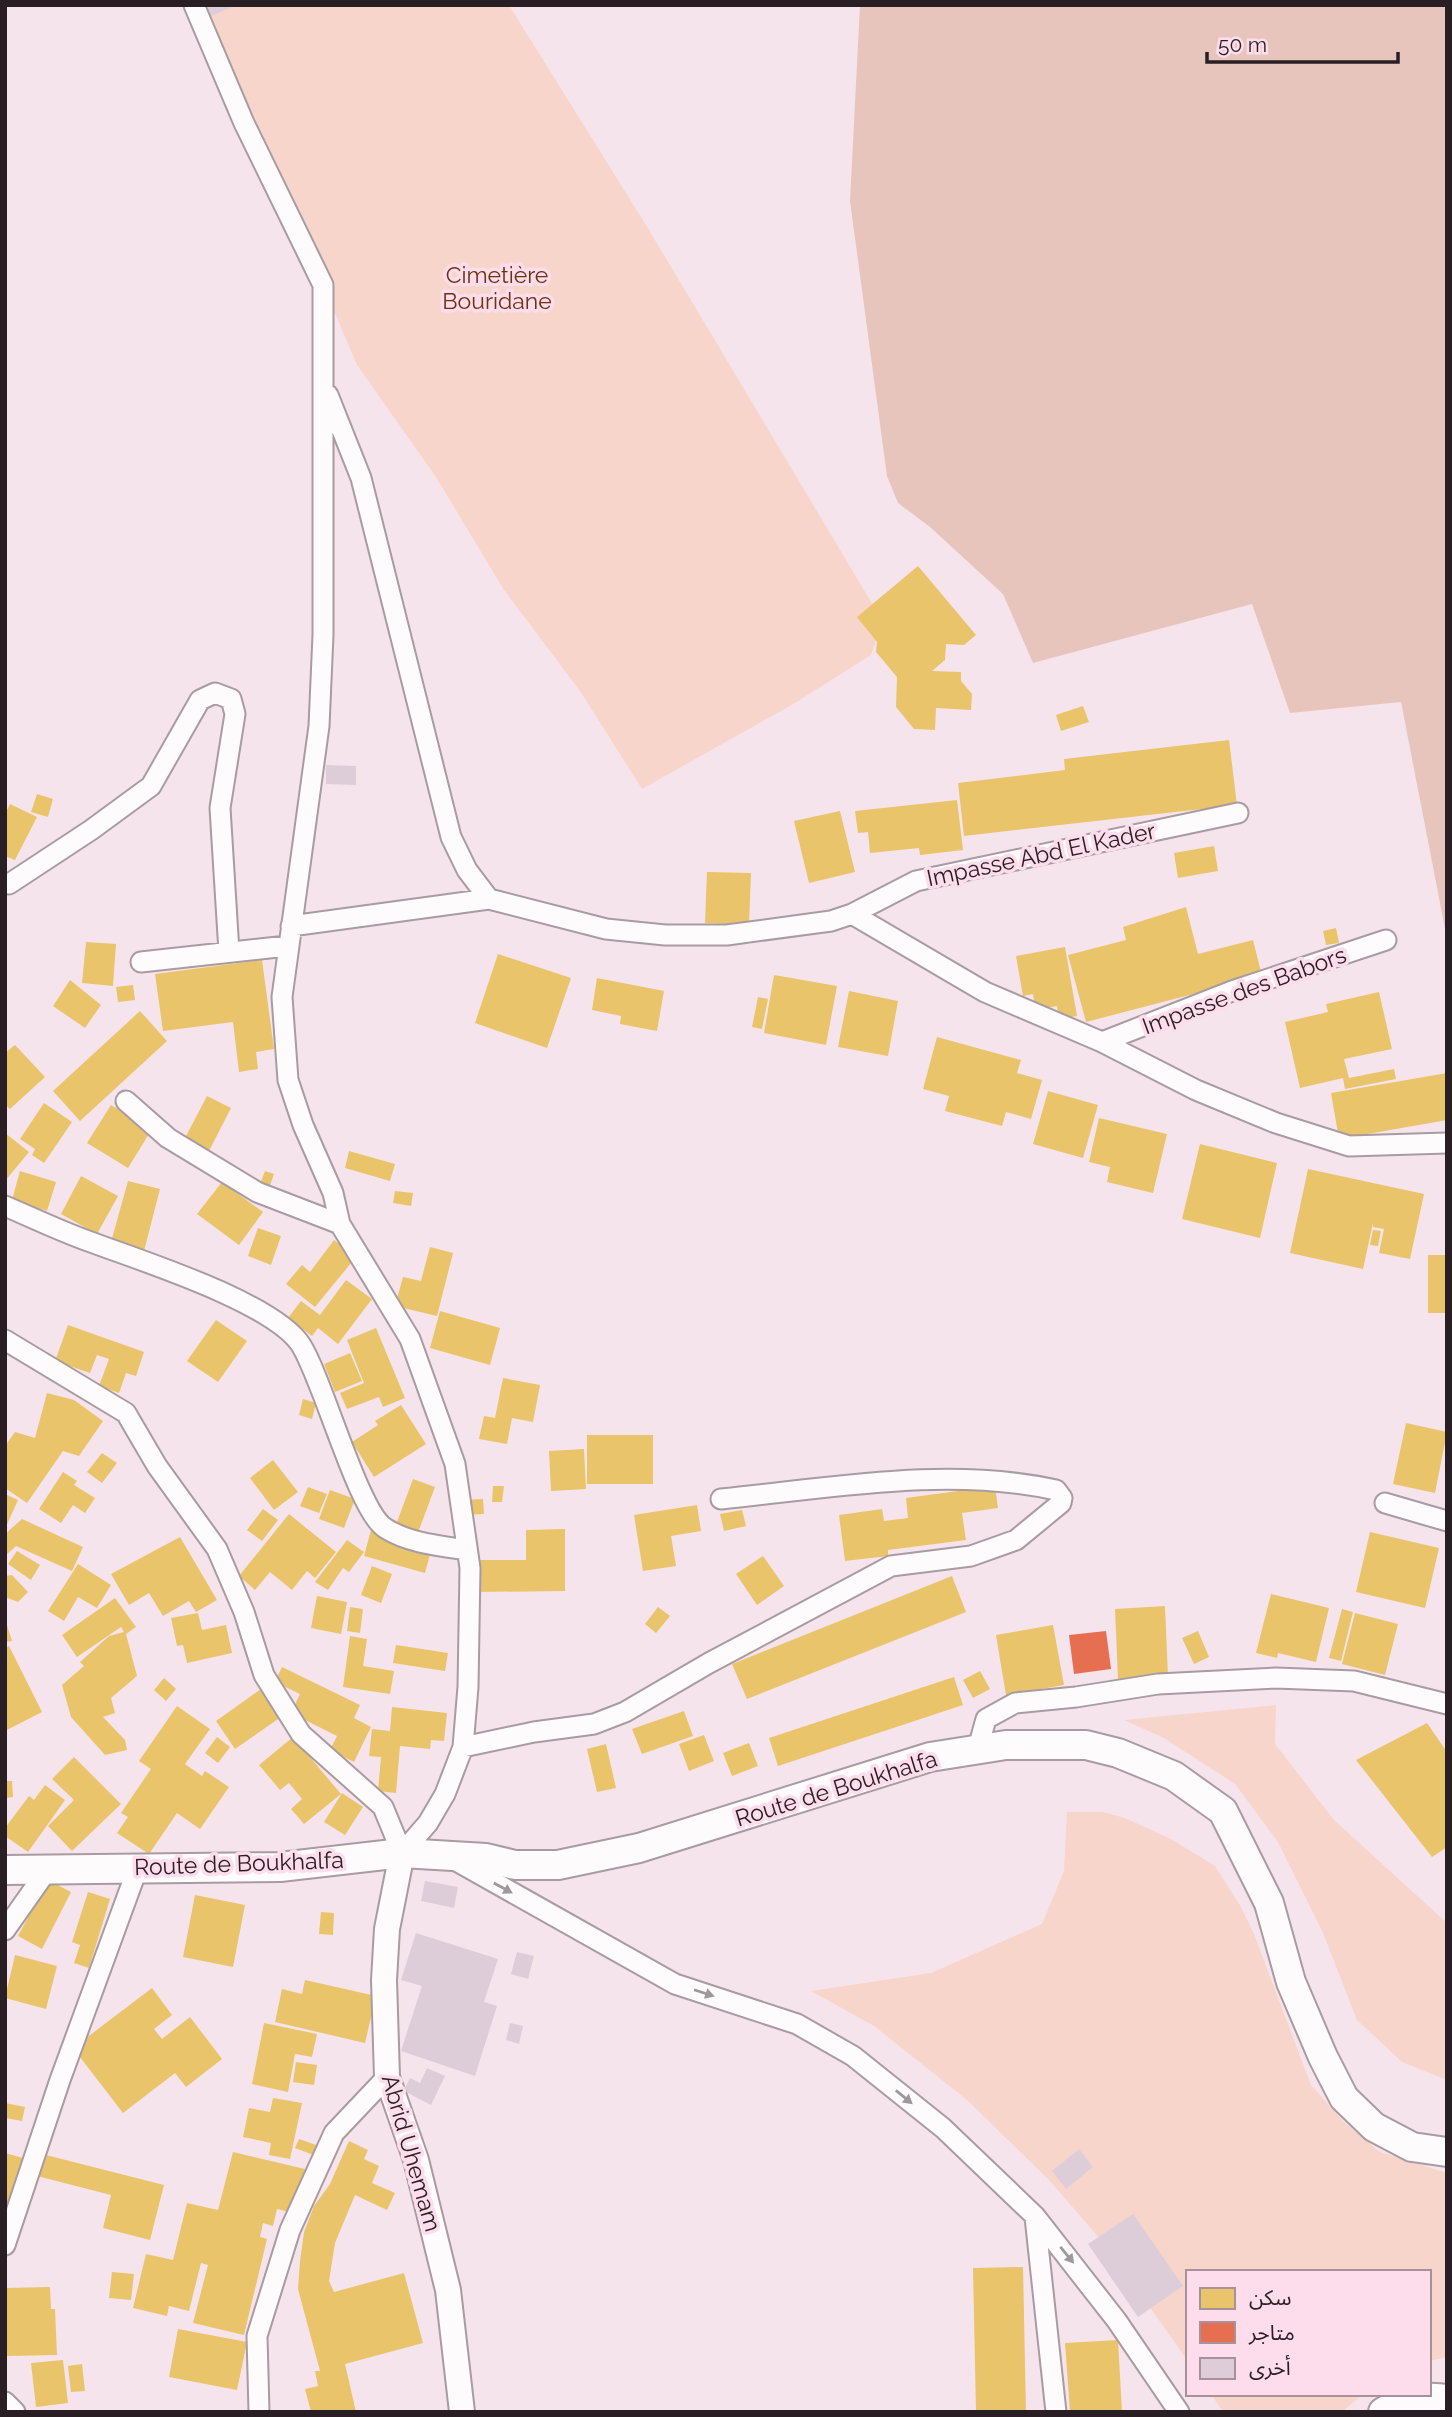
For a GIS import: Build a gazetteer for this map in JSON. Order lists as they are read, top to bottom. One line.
{"streets":{"main road":["Route de Boukhalfa"],"street":["Impasse Abd El Kader","Impasse des Babors","Abrid Uhemam"]},"crossings":[["Route de Boukhalfa","Abrid Uhemam"]],"parks":["Cimetière Bouridane"],"legend":["سكن","متاجر","أخرى"],"scale_bar":"50 m"}
